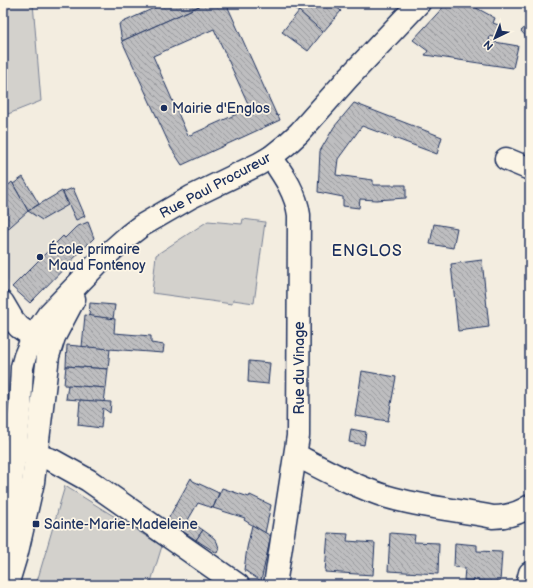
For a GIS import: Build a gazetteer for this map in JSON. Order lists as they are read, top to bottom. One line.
{"streets":{"street":["Rue Paul Procureur","Rue du Vinage"]},"crossings":[["Rue Paul Procureur","Rue du Vinage"]],"districts":["ENGLOS"],"places":{"other":["Mairie d'Englos","École primaire Maud Fontenoy"],"transit":["Sainte-Marie-Madeleine"]},"north":"bottom left"}
